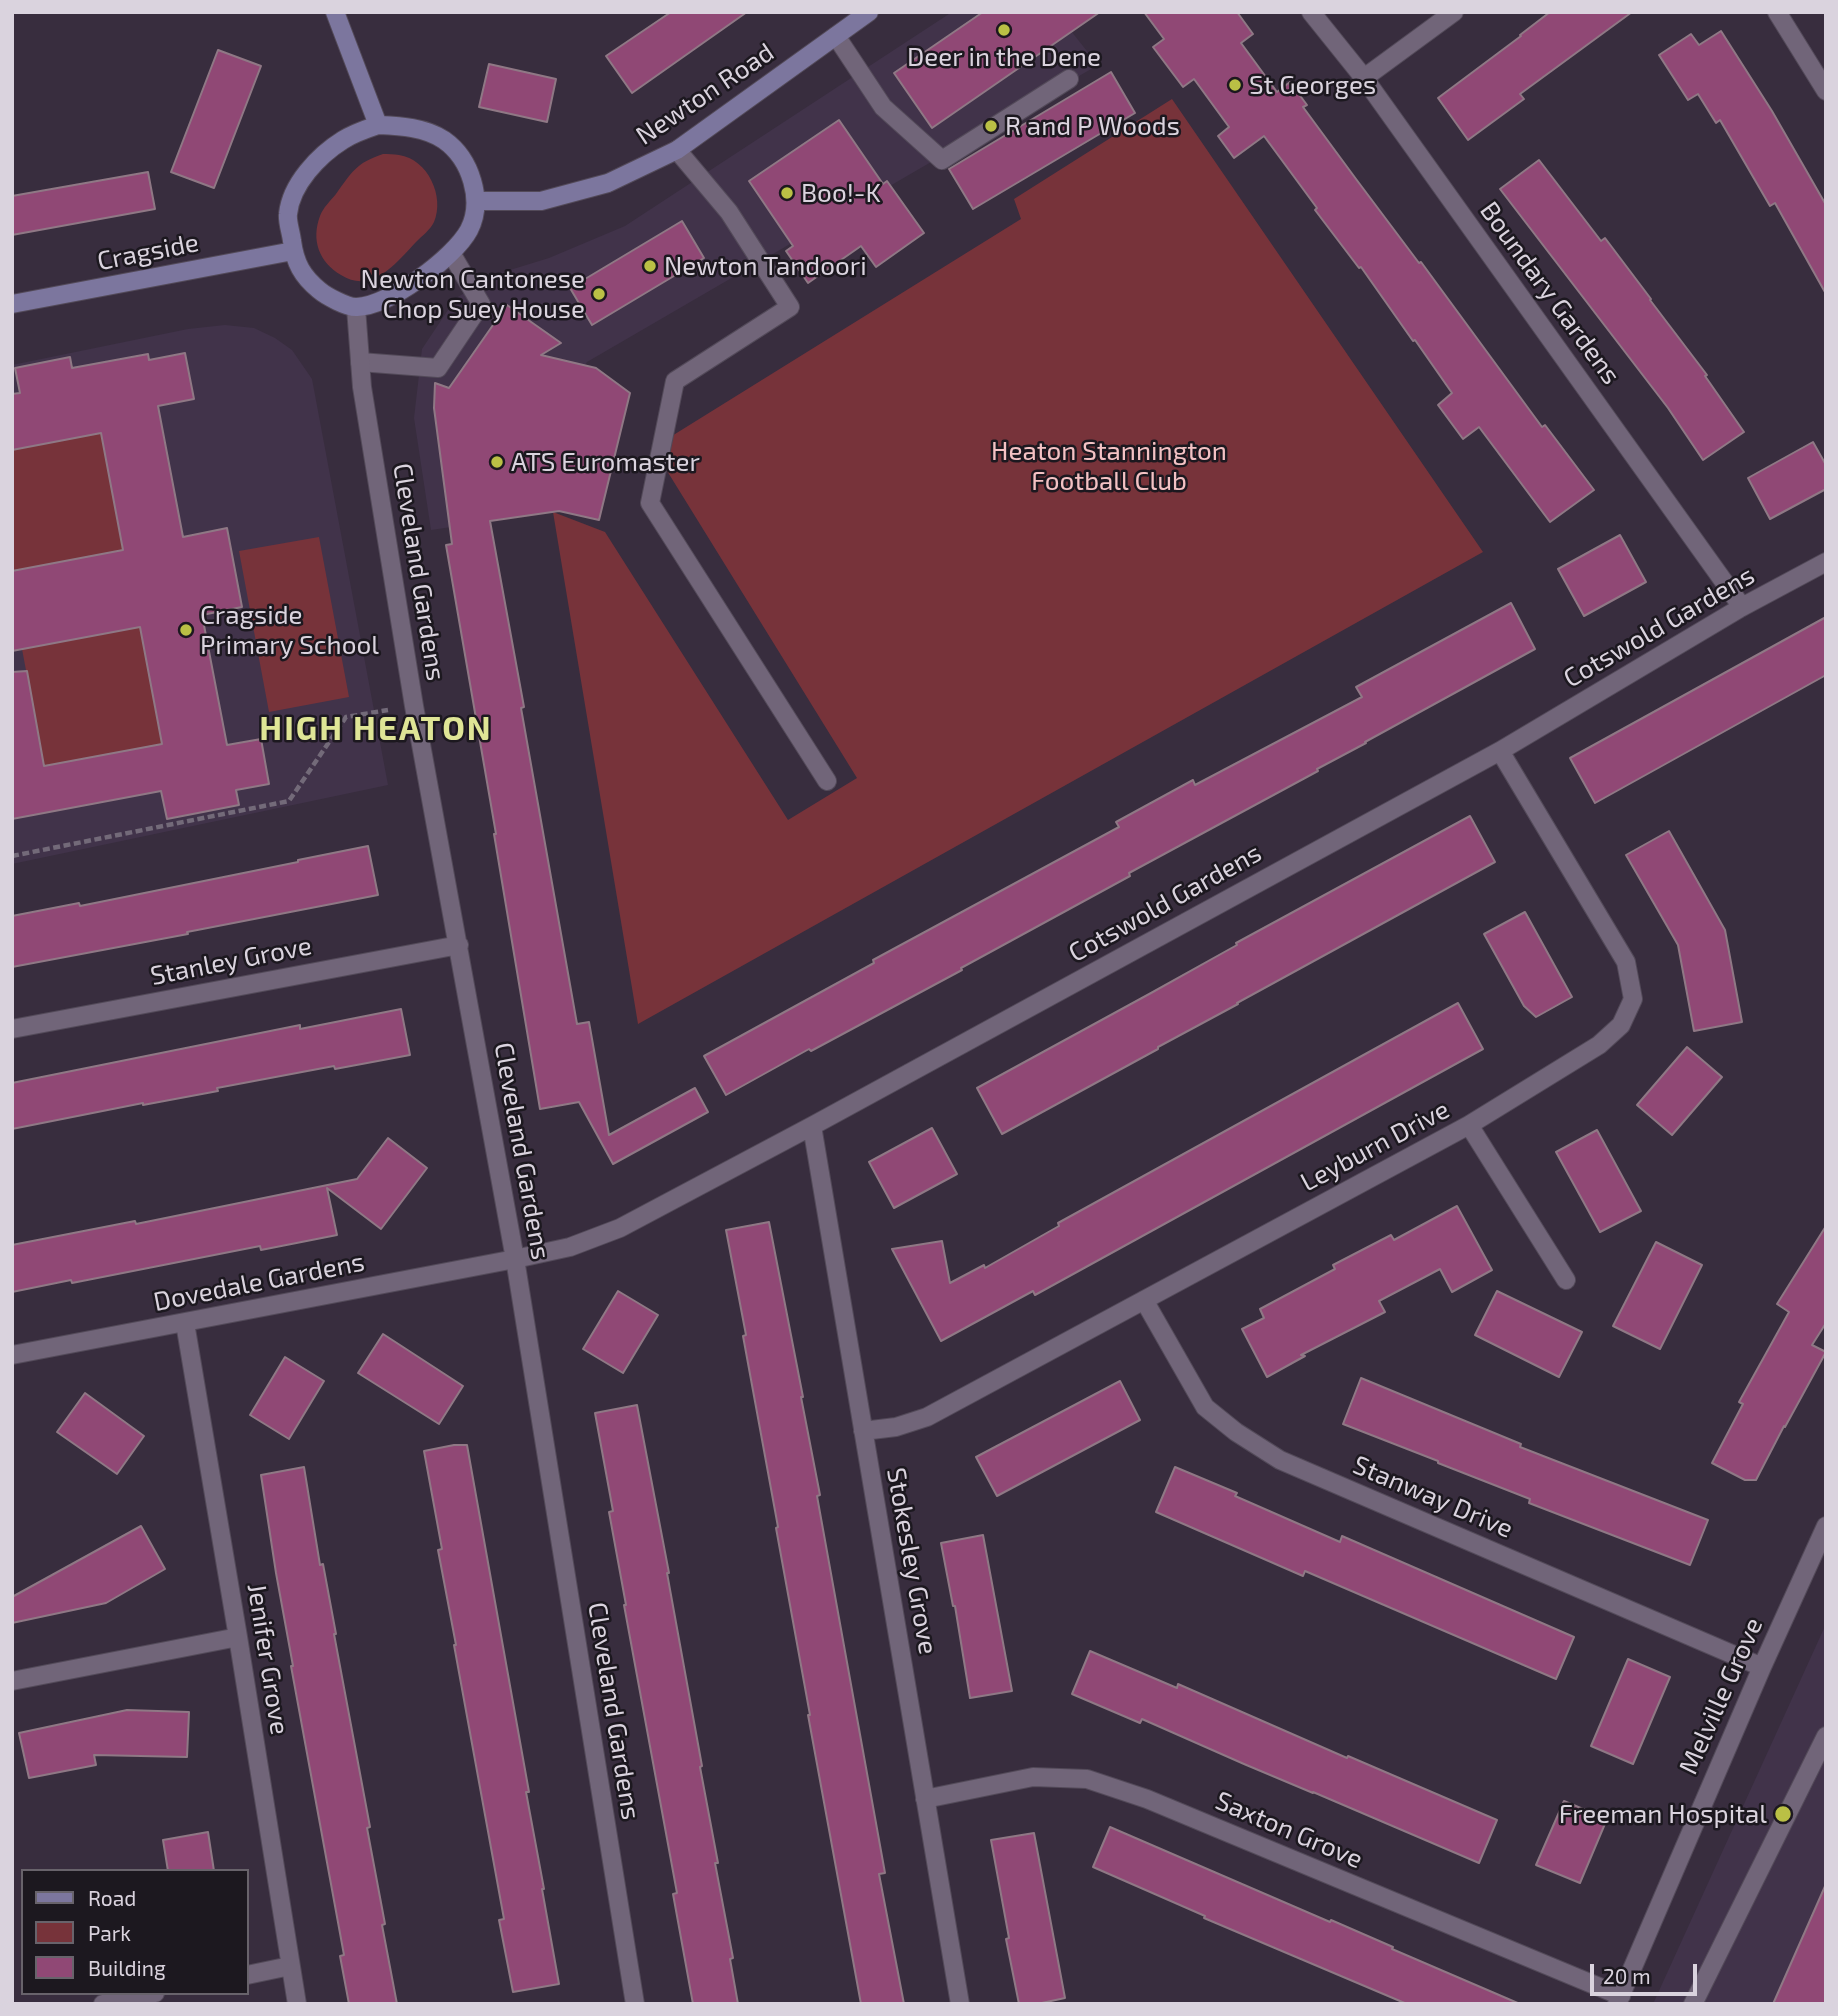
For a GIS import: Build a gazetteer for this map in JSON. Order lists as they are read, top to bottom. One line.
{"streets":{"street":["Newton Road","Cragside","Boundary Gardens","Cleveland Gardens","Cotswold Gardens","Stanley Grove","Leyburn Drive","Dovedale Gardens","Stanway Drive","Stokesley Grove","Jenifer Grove","Melville Grove","Saxton Grove"]},"crossings":[["Newton Road","Cragside"],["Newton Road","Cleveland Gardens"],["Cragside","Cleveland Gardens"],["Boundary Gardens","Cotswold Gardens"],["Cleveland Gardens","Cotswold Gardens"],["Cleveland Gardens","Stanley Grove"],["Cleveland Gardens","Dovedale Gardens"],["Cotswold Gardens","Leyburn Drive"],["Cotswold Gardens","Dovedale Gardens"],["Cotswold Gardens","Stokesley Grove"],["Leyburn Drive","Stanway Drive"],["Leyburn Drive","Stokesley Grove"],["Dovedale Gardens","Jenifer Grove"],["Stanway Drive","Melville Grove"],["Stokesley Grove","Saxton Grove"],["Melville Grove","Saxton Grove"]],"districts":["HIGH HEATON"],"parks":["Heaton Stannington Football Club"],"places":["Deer in the Dene","St Georges","R and P Woods","Boo!-K","Newton Tandoori","Newton Cantonese Chop Suey House","ATS Euromaster","Cragside Primary School","Freeman Hospital"],"legend":["Road","Park","Building"],"scale_bar":"20 m"}
